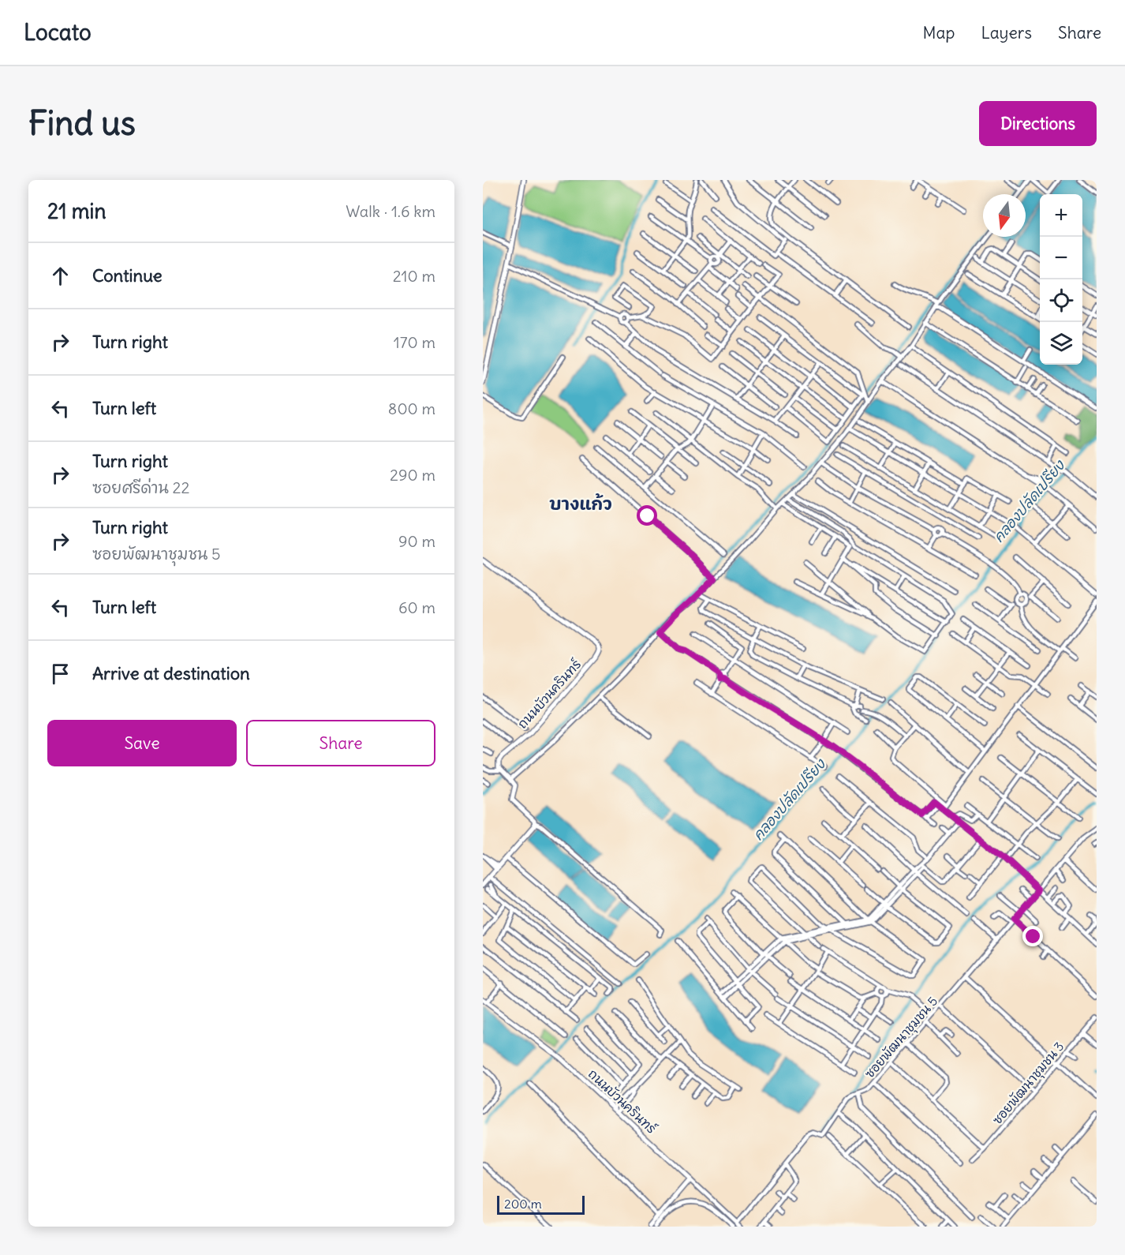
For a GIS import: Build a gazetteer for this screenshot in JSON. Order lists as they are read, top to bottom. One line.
{"streets":{"street":["ถนนบัวนครินทร์","ซอยพัฒนาชุมชน 5","ซอยพัฒนาชุมชน 3"]},"crossings":[["ถนนบัวนครินทร์","ซอยพัฒนาชุมชน 5"]],"districts":["บางแก้ว"],"water":["คลองปลัดเปรียง"],"scale_bar":"200 m","north":"bottom","page":{"header":"Locato","nav":["Map","Layers","Share"],"buttons":["Directions",["Save","Share"]],"title":"Find us","heading":["21 min","Walk · 1.6 km"],"map_buttons":["+","−"],"list":[["Continue","210 m"],["Turn right","170 m"],["Turn left","800 m"],["Turn right","ซอยศรีด่าน 22","290 m"],["Turn right","ซอยพัฒนาชุมชน 5","90 m"],["Turn left","60 m"],"Arrive at destination"],"scale":"200 m"}}
